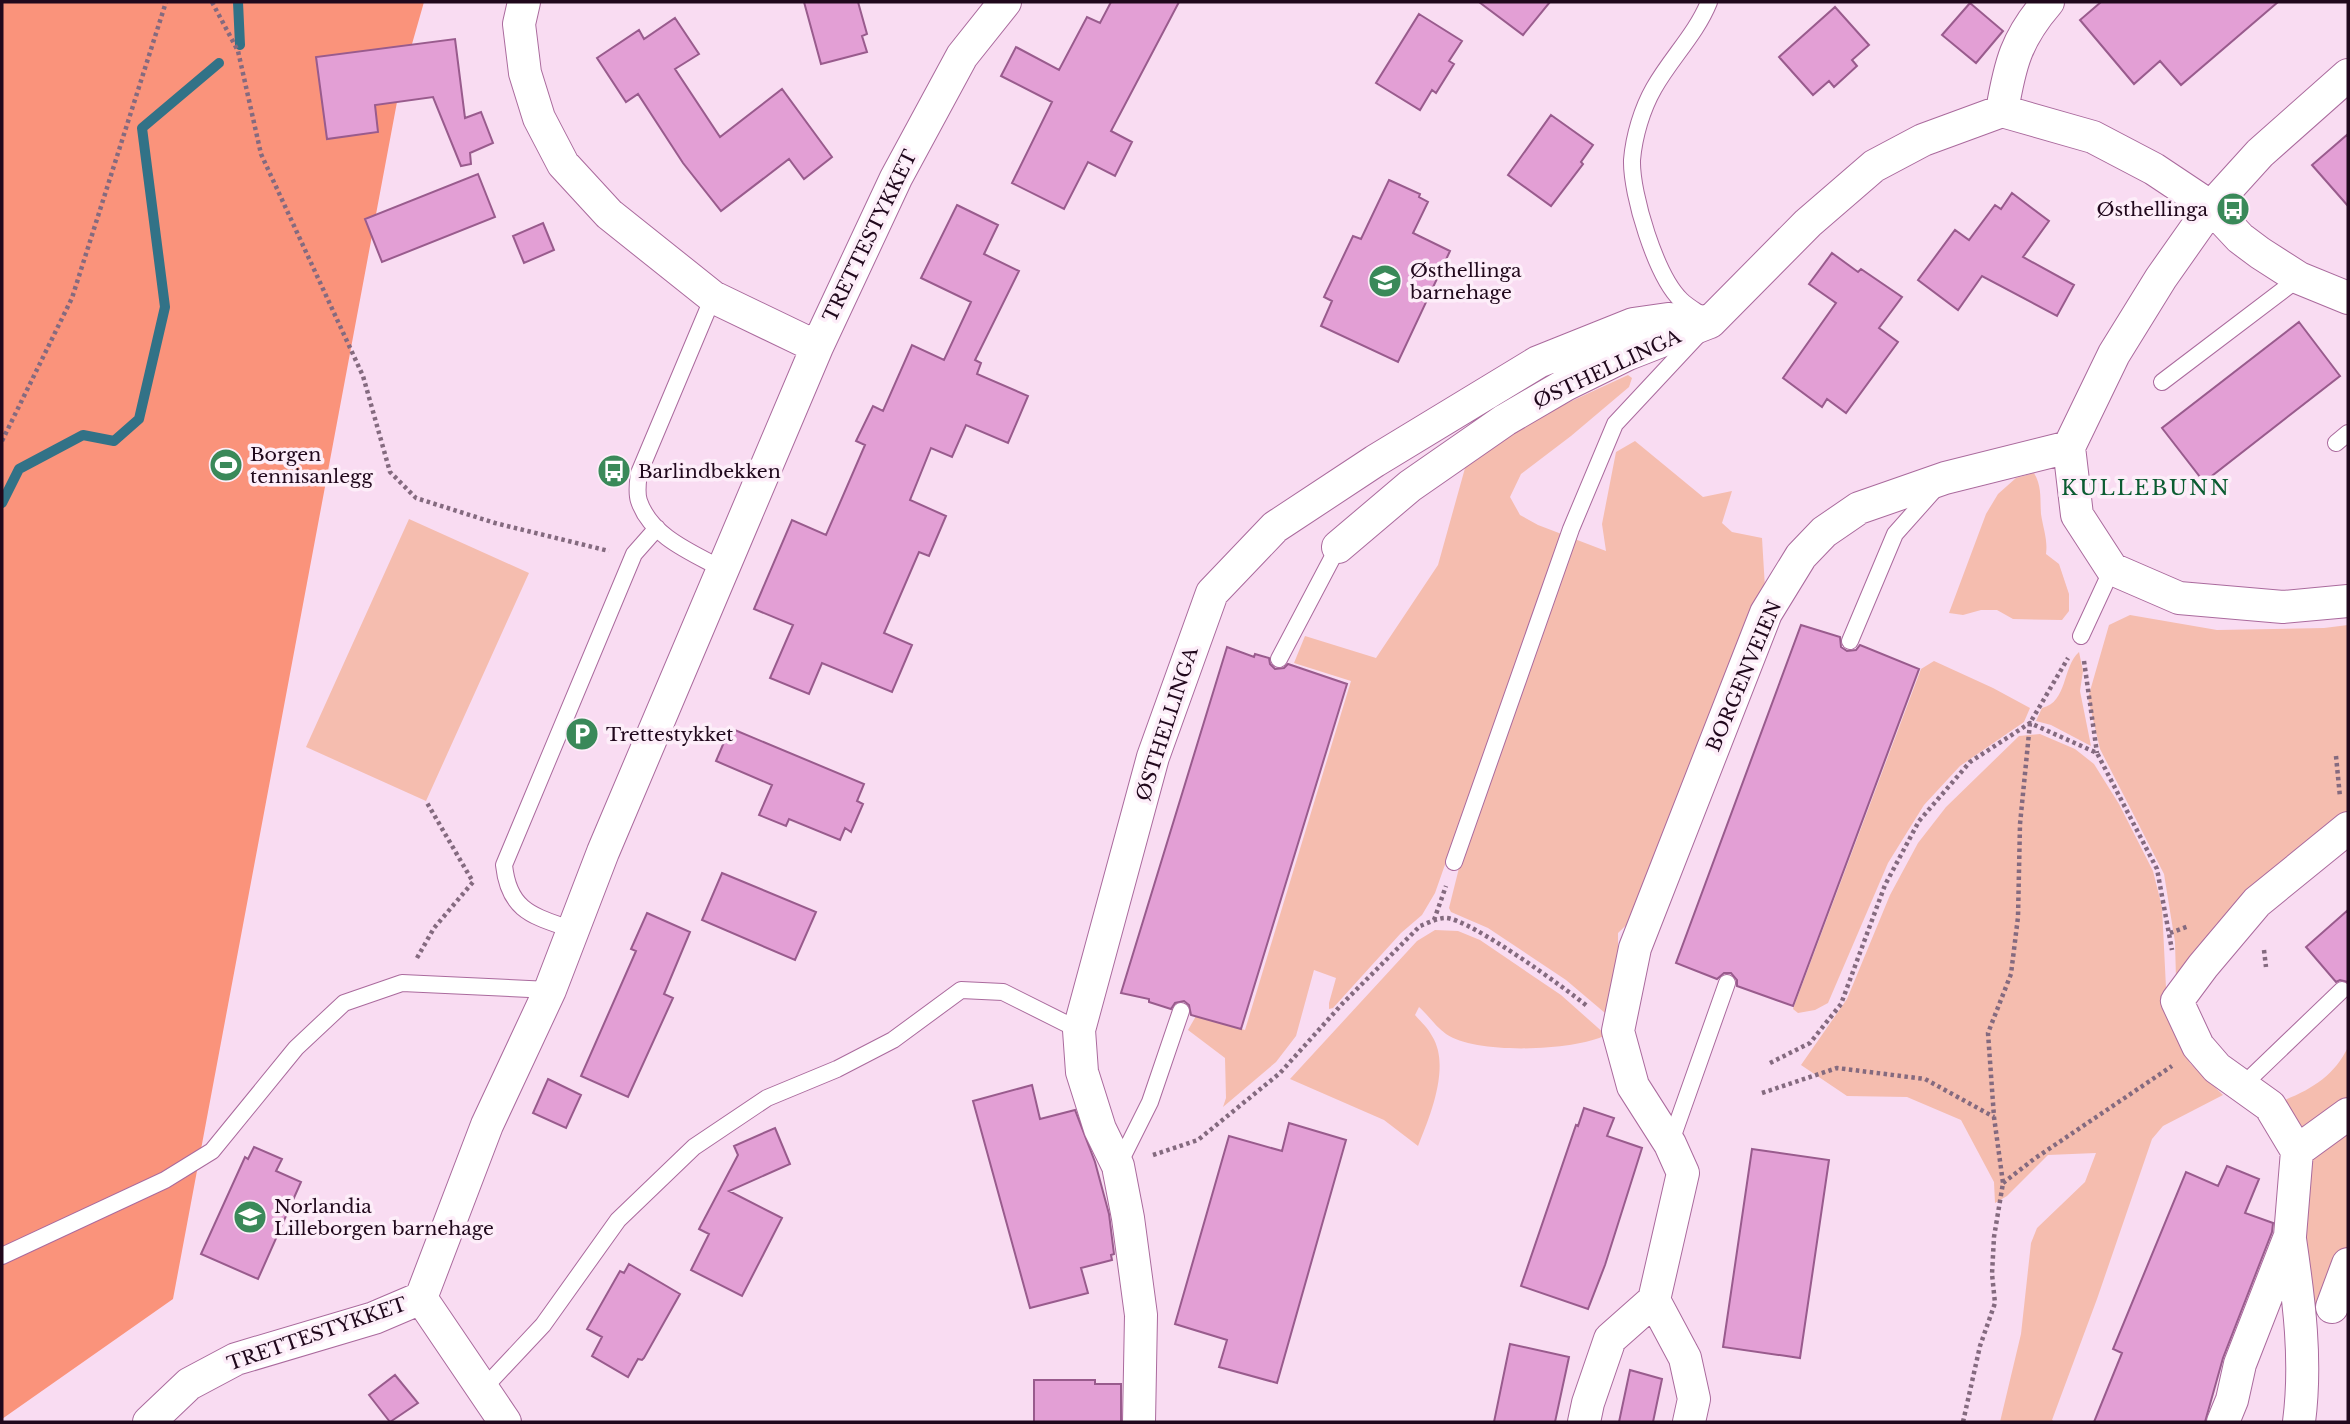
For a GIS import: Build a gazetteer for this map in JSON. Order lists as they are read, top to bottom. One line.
{"streets":{"street":["TRETTESTYKKET","ØSTHELLINGA","BORGENVEIEN"]},"districts":["KULLEBUNN"],"places":{"bus stop":["Østhellinga","Barlindbekken"],"school or university":["Østhellinga barnehage","Norlandia Lilleborgen barnehage"],"sports":["Borgen tennisanlegg"],"parking":["Trettestykket"]}}
